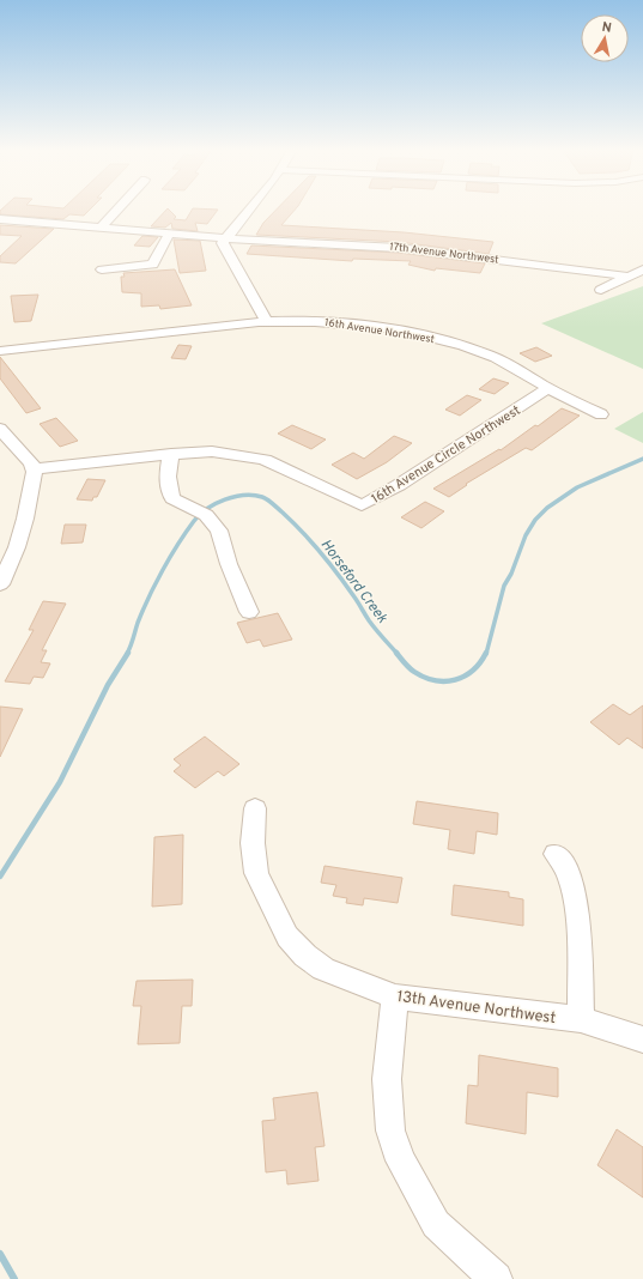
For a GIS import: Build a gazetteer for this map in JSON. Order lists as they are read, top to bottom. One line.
{"streets":{"street":["17th Avenue Northwest","16th Avenue Northwest","16th Avenue Circle Northwest","13th Avenue Northwest"]},"crossings":[["16th Avenue Northwest","16th Avenue Circle Northwest"]],"water":["Horseford Creek"],"north":"top"}
